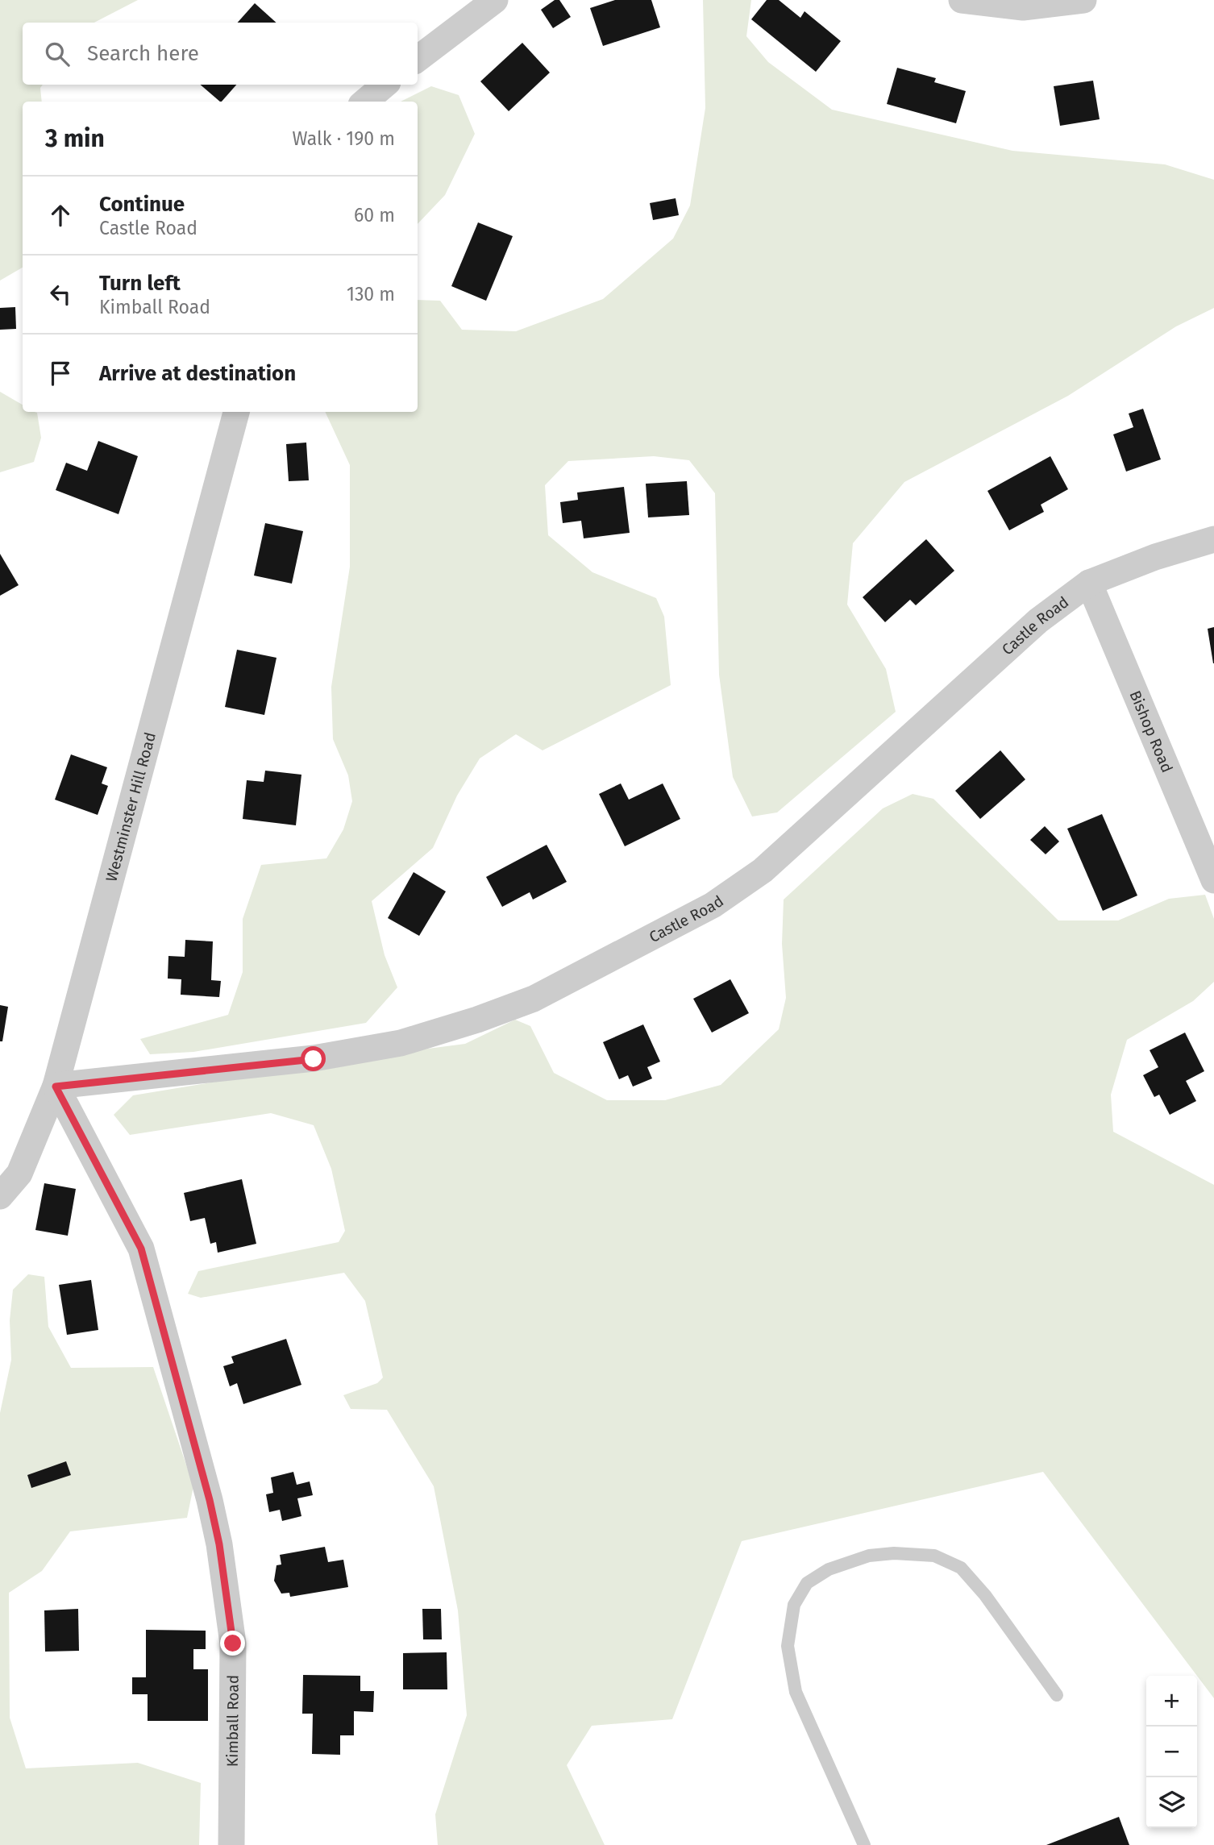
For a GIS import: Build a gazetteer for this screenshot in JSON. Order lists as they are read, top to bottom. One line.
{"streets":{"street":["Castle Road","Bishop Road","Westminster Hill Road","Kimball Road"]},"crossings":[["Castle Road","Bishop Road"],["Castle Road","Westminster Hill Road"],["Castle Road","Kimball Road"],["Westminster Hill Road","Kimball Road"]],"page":{"search":"Search here","heading":["3 min","Walk · 190 m"],"list":[["Continue","Castle Road","60 m"],["Turn left","Kimball Road","130 m"],"Arrive at destination"],"map_buttons":["+","−"]}}
